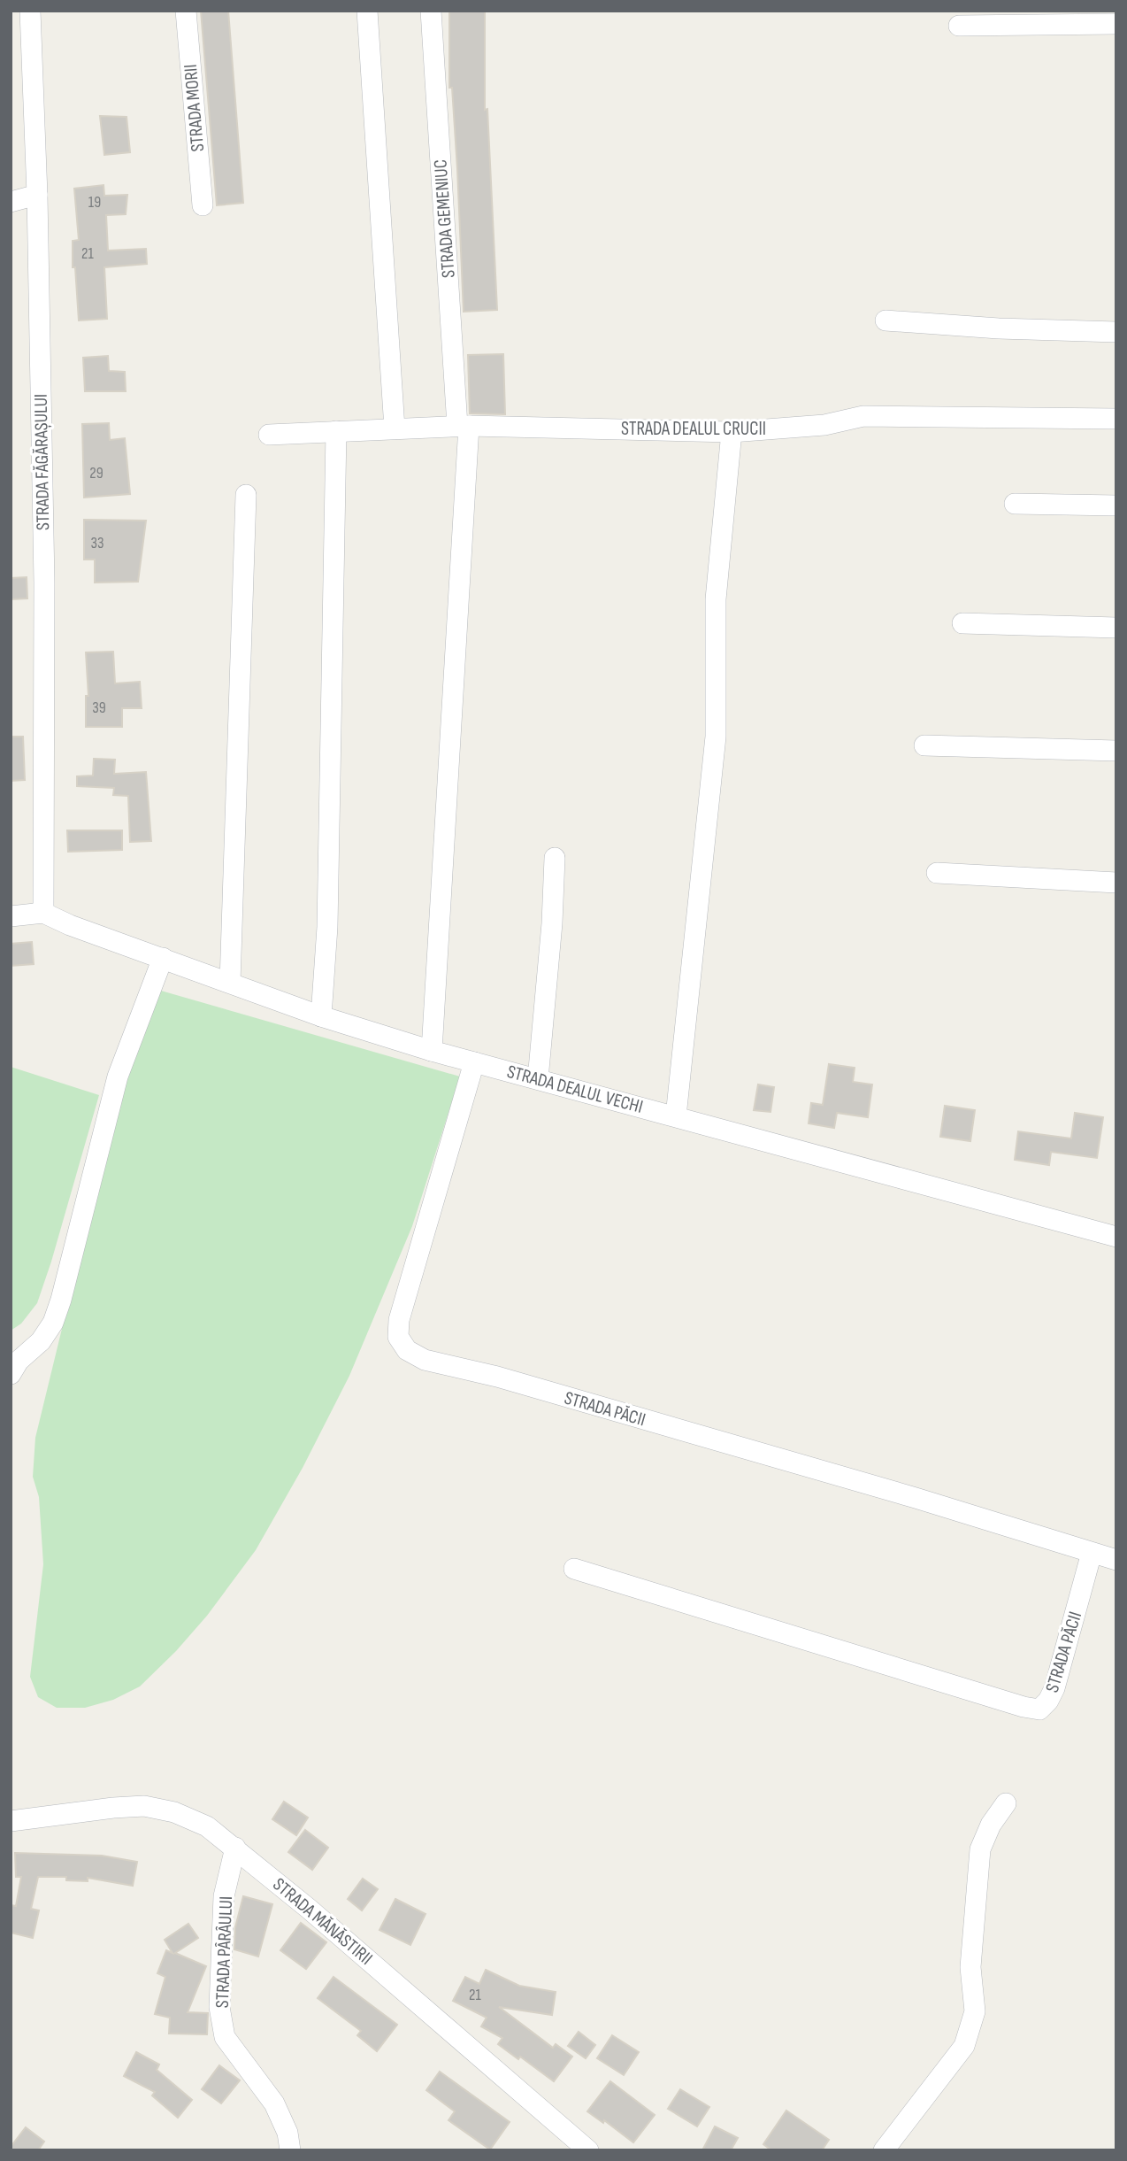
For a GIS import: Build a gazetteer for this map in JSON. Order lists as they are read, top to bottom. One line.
{"streets":{"street":["STRADA MORII","STRADA GEMENIUC","STRADA DEALUL CRUCII","STRADA FĂGĂRAȘULUI","STRADA DEALUL VECHI","STRADA PĂCII","STRADA MĂNĂSTIRII","STRADA PÂRÂULUI"]},"crossings":[["STRADA GEMENIUC","STRADA DEALUL CRUCII"],["STRADA GEMENIUC","STRADA DEALUL VECHI"],["STRADA FĂGĂRAȘULUI","STRADA DEALUL VECHI"],["STRADA DEALUL VECHI","STRADA PĂCII"],["STRADA MĂNĂSTIRII","STRADA PÂRÂULUI"]],"house_numbers":["19","21","29","33","39","21"]}
